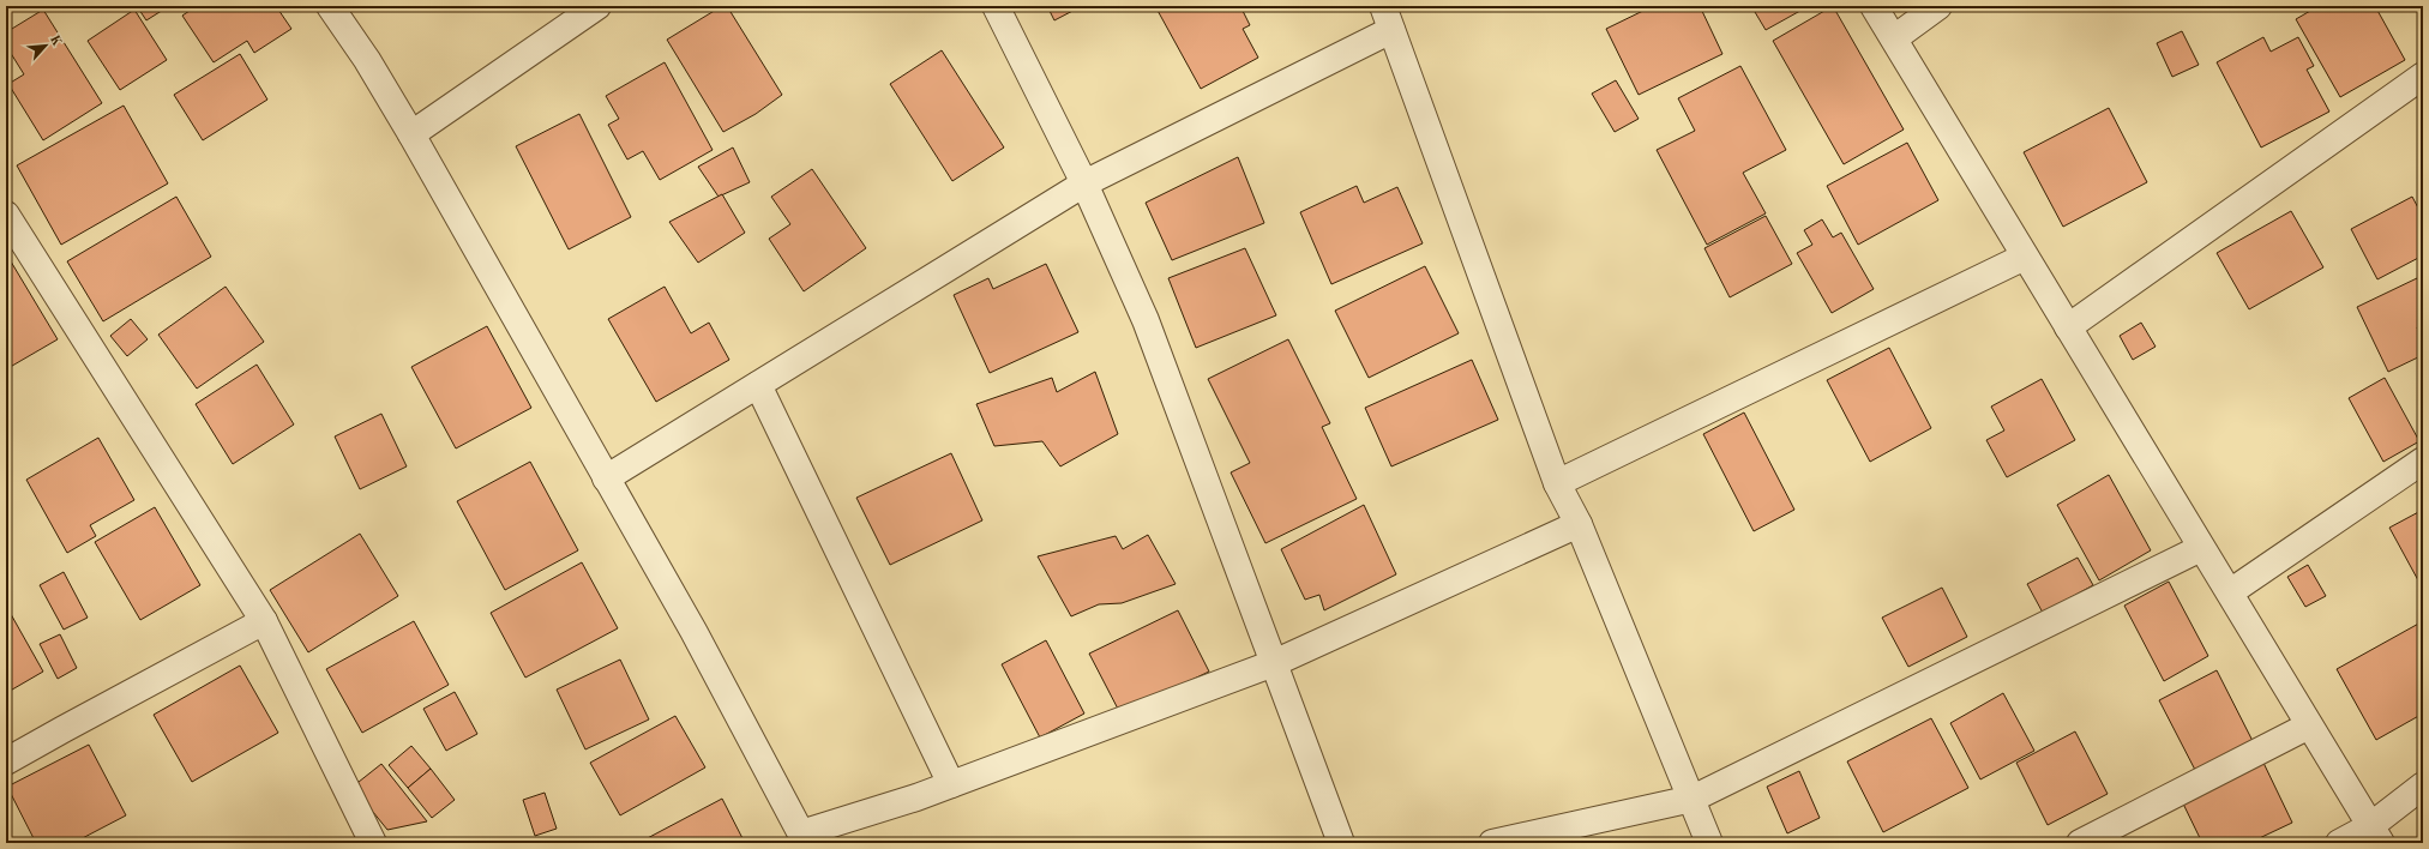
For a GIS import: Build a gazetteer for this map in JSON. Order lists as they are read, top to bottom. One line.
{"north":"top right"}
